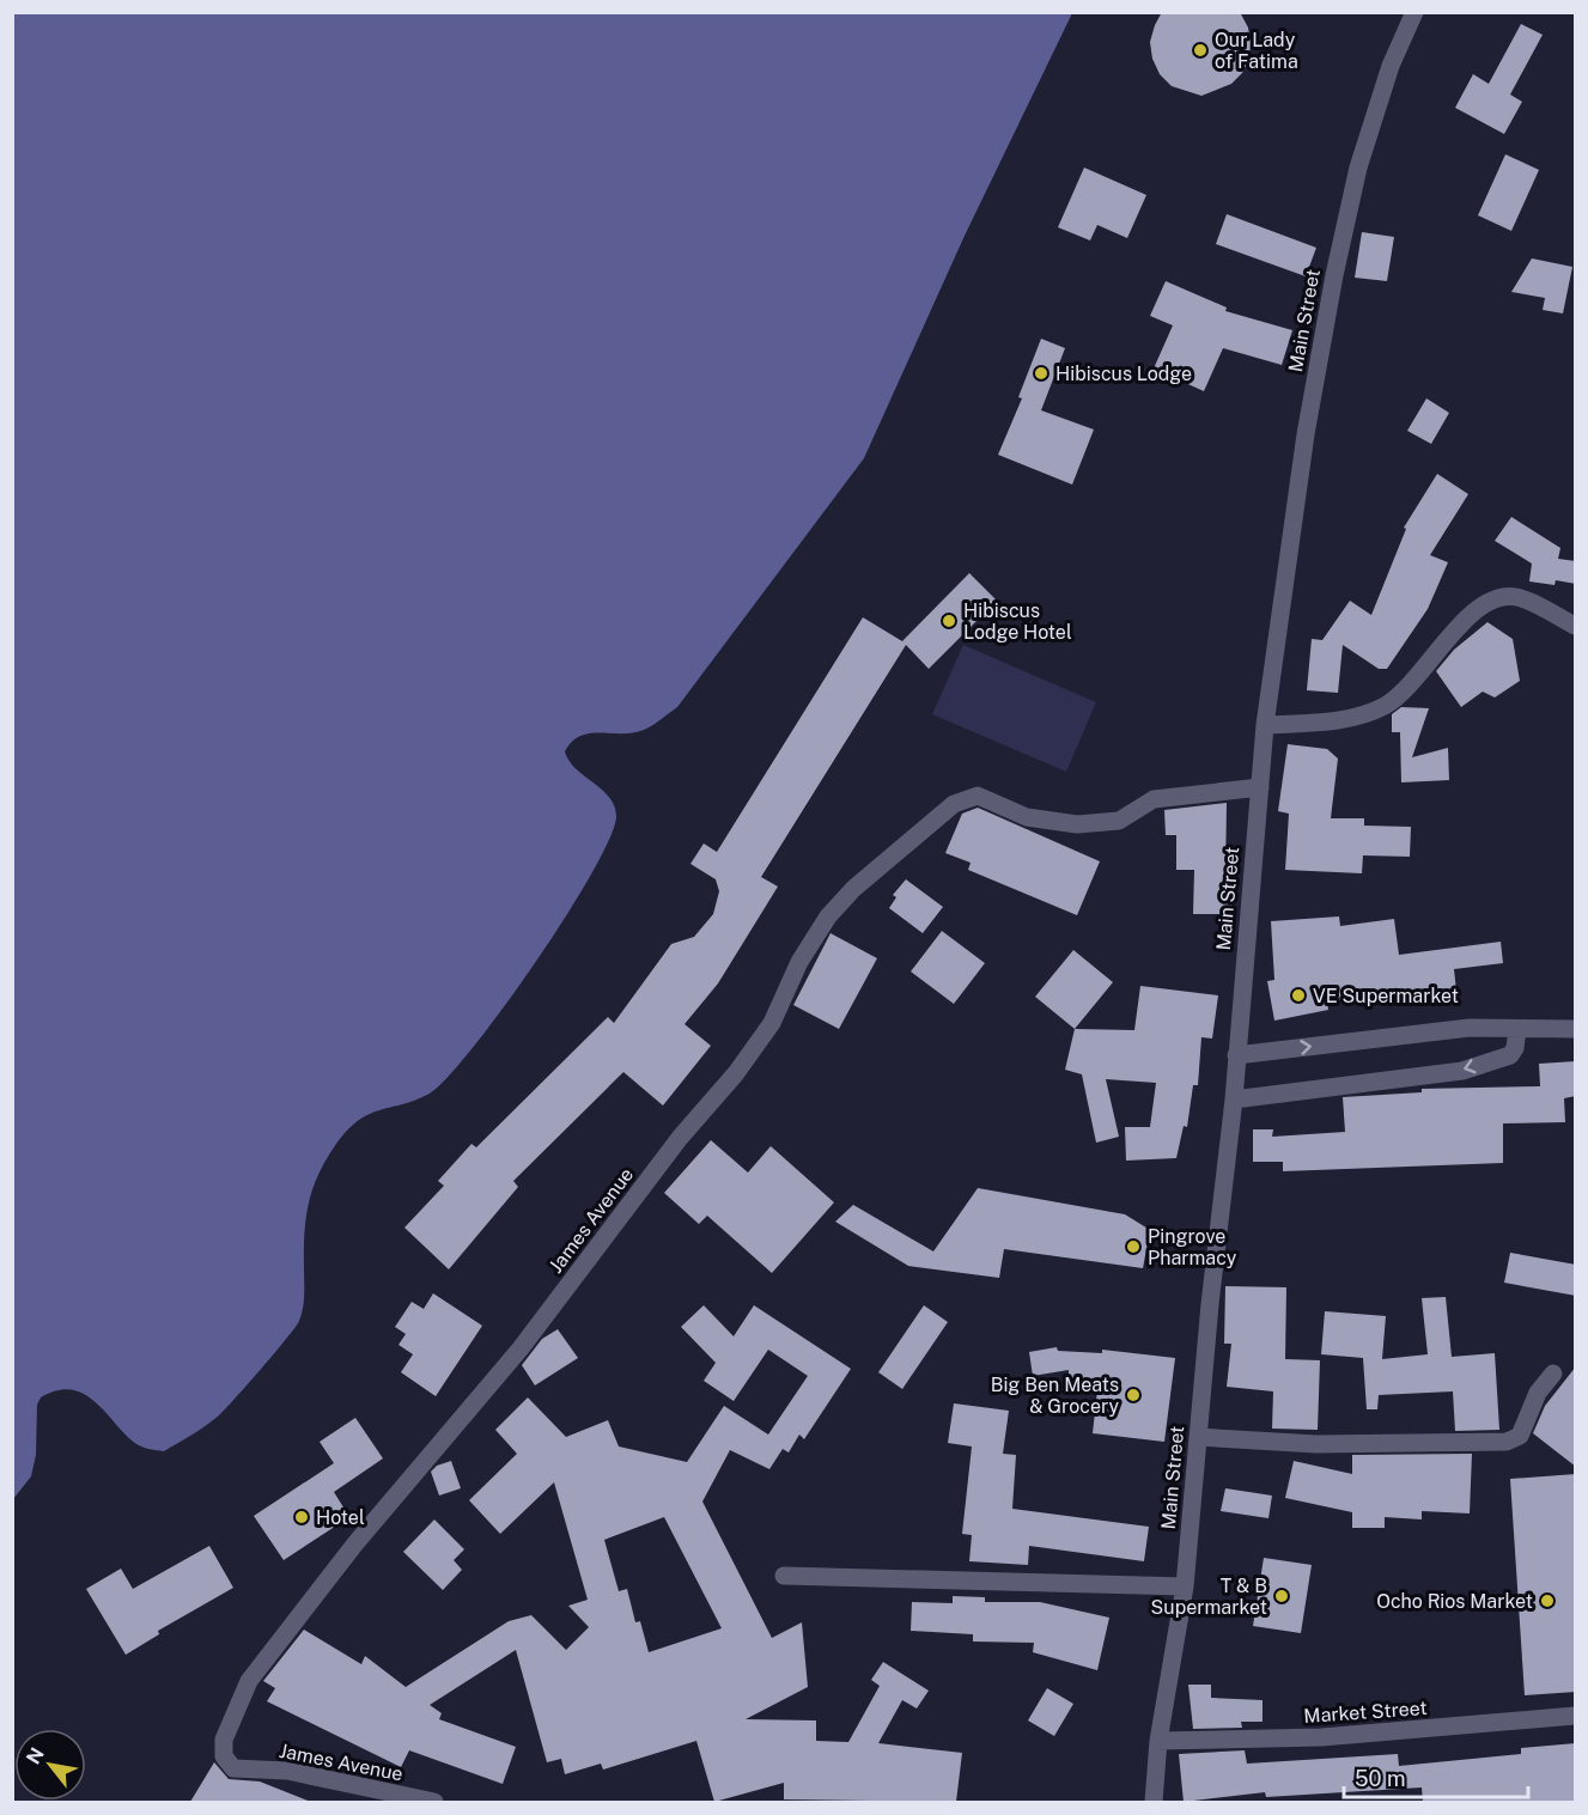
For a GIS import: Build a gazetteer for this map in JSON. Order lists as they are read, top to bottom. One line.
{"streets":{"street":["Main Street","James Avenue","Market Street"]},"crossings":[["Main Street","James Avenue"],["Main Street","Market Street"]],"places":["Our Lady of Fatima","Hibiscus Lodge","Hibiscus Lodge Hotel","VE Supermarket","Pingrove Pharmacy","Big Ben Meats & Grocery","Hotel","T & B Supermarket","Ocho Rios Market"],"scale_bar":"50 m","north":"top left"}
